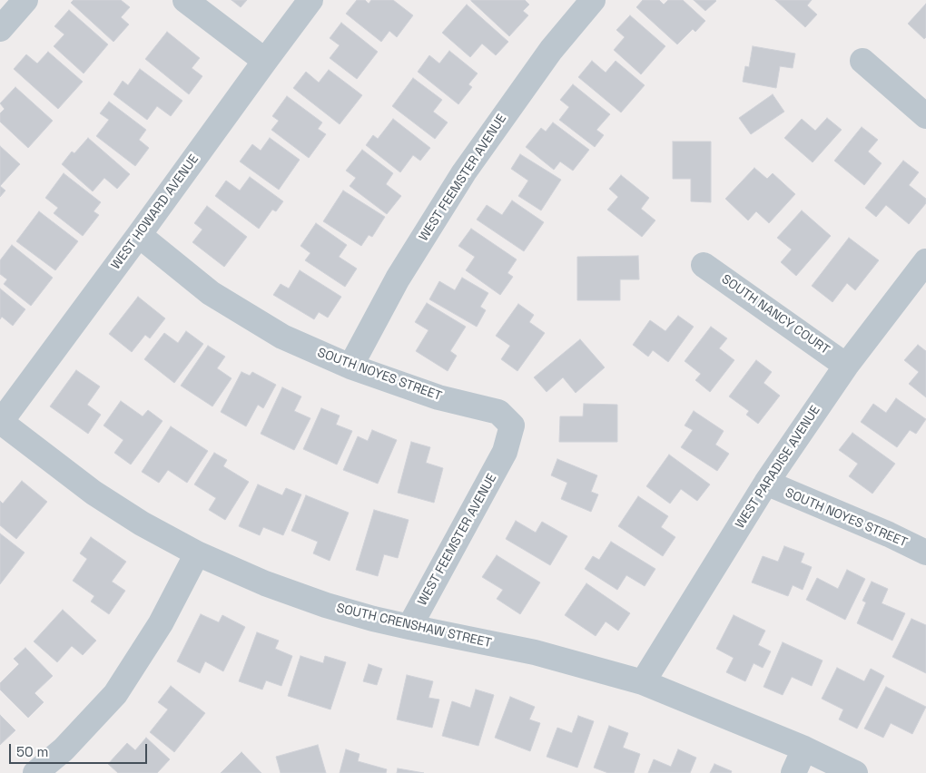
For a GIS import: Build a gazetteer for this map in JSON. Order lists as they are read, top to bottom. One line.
{"streets":{"street":["WEST FEEMSTER AVENUE","WEST HOWARD AVENUE","SOUTH NANCY COURT","SOUTH NOYES STREET","WEST PARADISE AVENUE","SOUTH CRENSHAW STREET"]},"crossings":[["WEST FEEMSTER AVENUE","SOUTH NOYES STREET"],["WEST FEEMSTER AVENUE","SOUTH CRENSHAW STREET"],["WEST HOWARD AVENUE","SOUTH NOYES STREET"],["WEST HOWARD AVENUE","SOUTH CRENSHAW STREET"],["SOUTH NANCY COURT","WEST PARADISE AVENUE"],["SOUTH NOYES STREET","WEST PARADISE AVENUE"],["WEST PARADISE AVENUE","SOUTH CRENSHAW STREET"]],"scale_bar":"50 m"}
